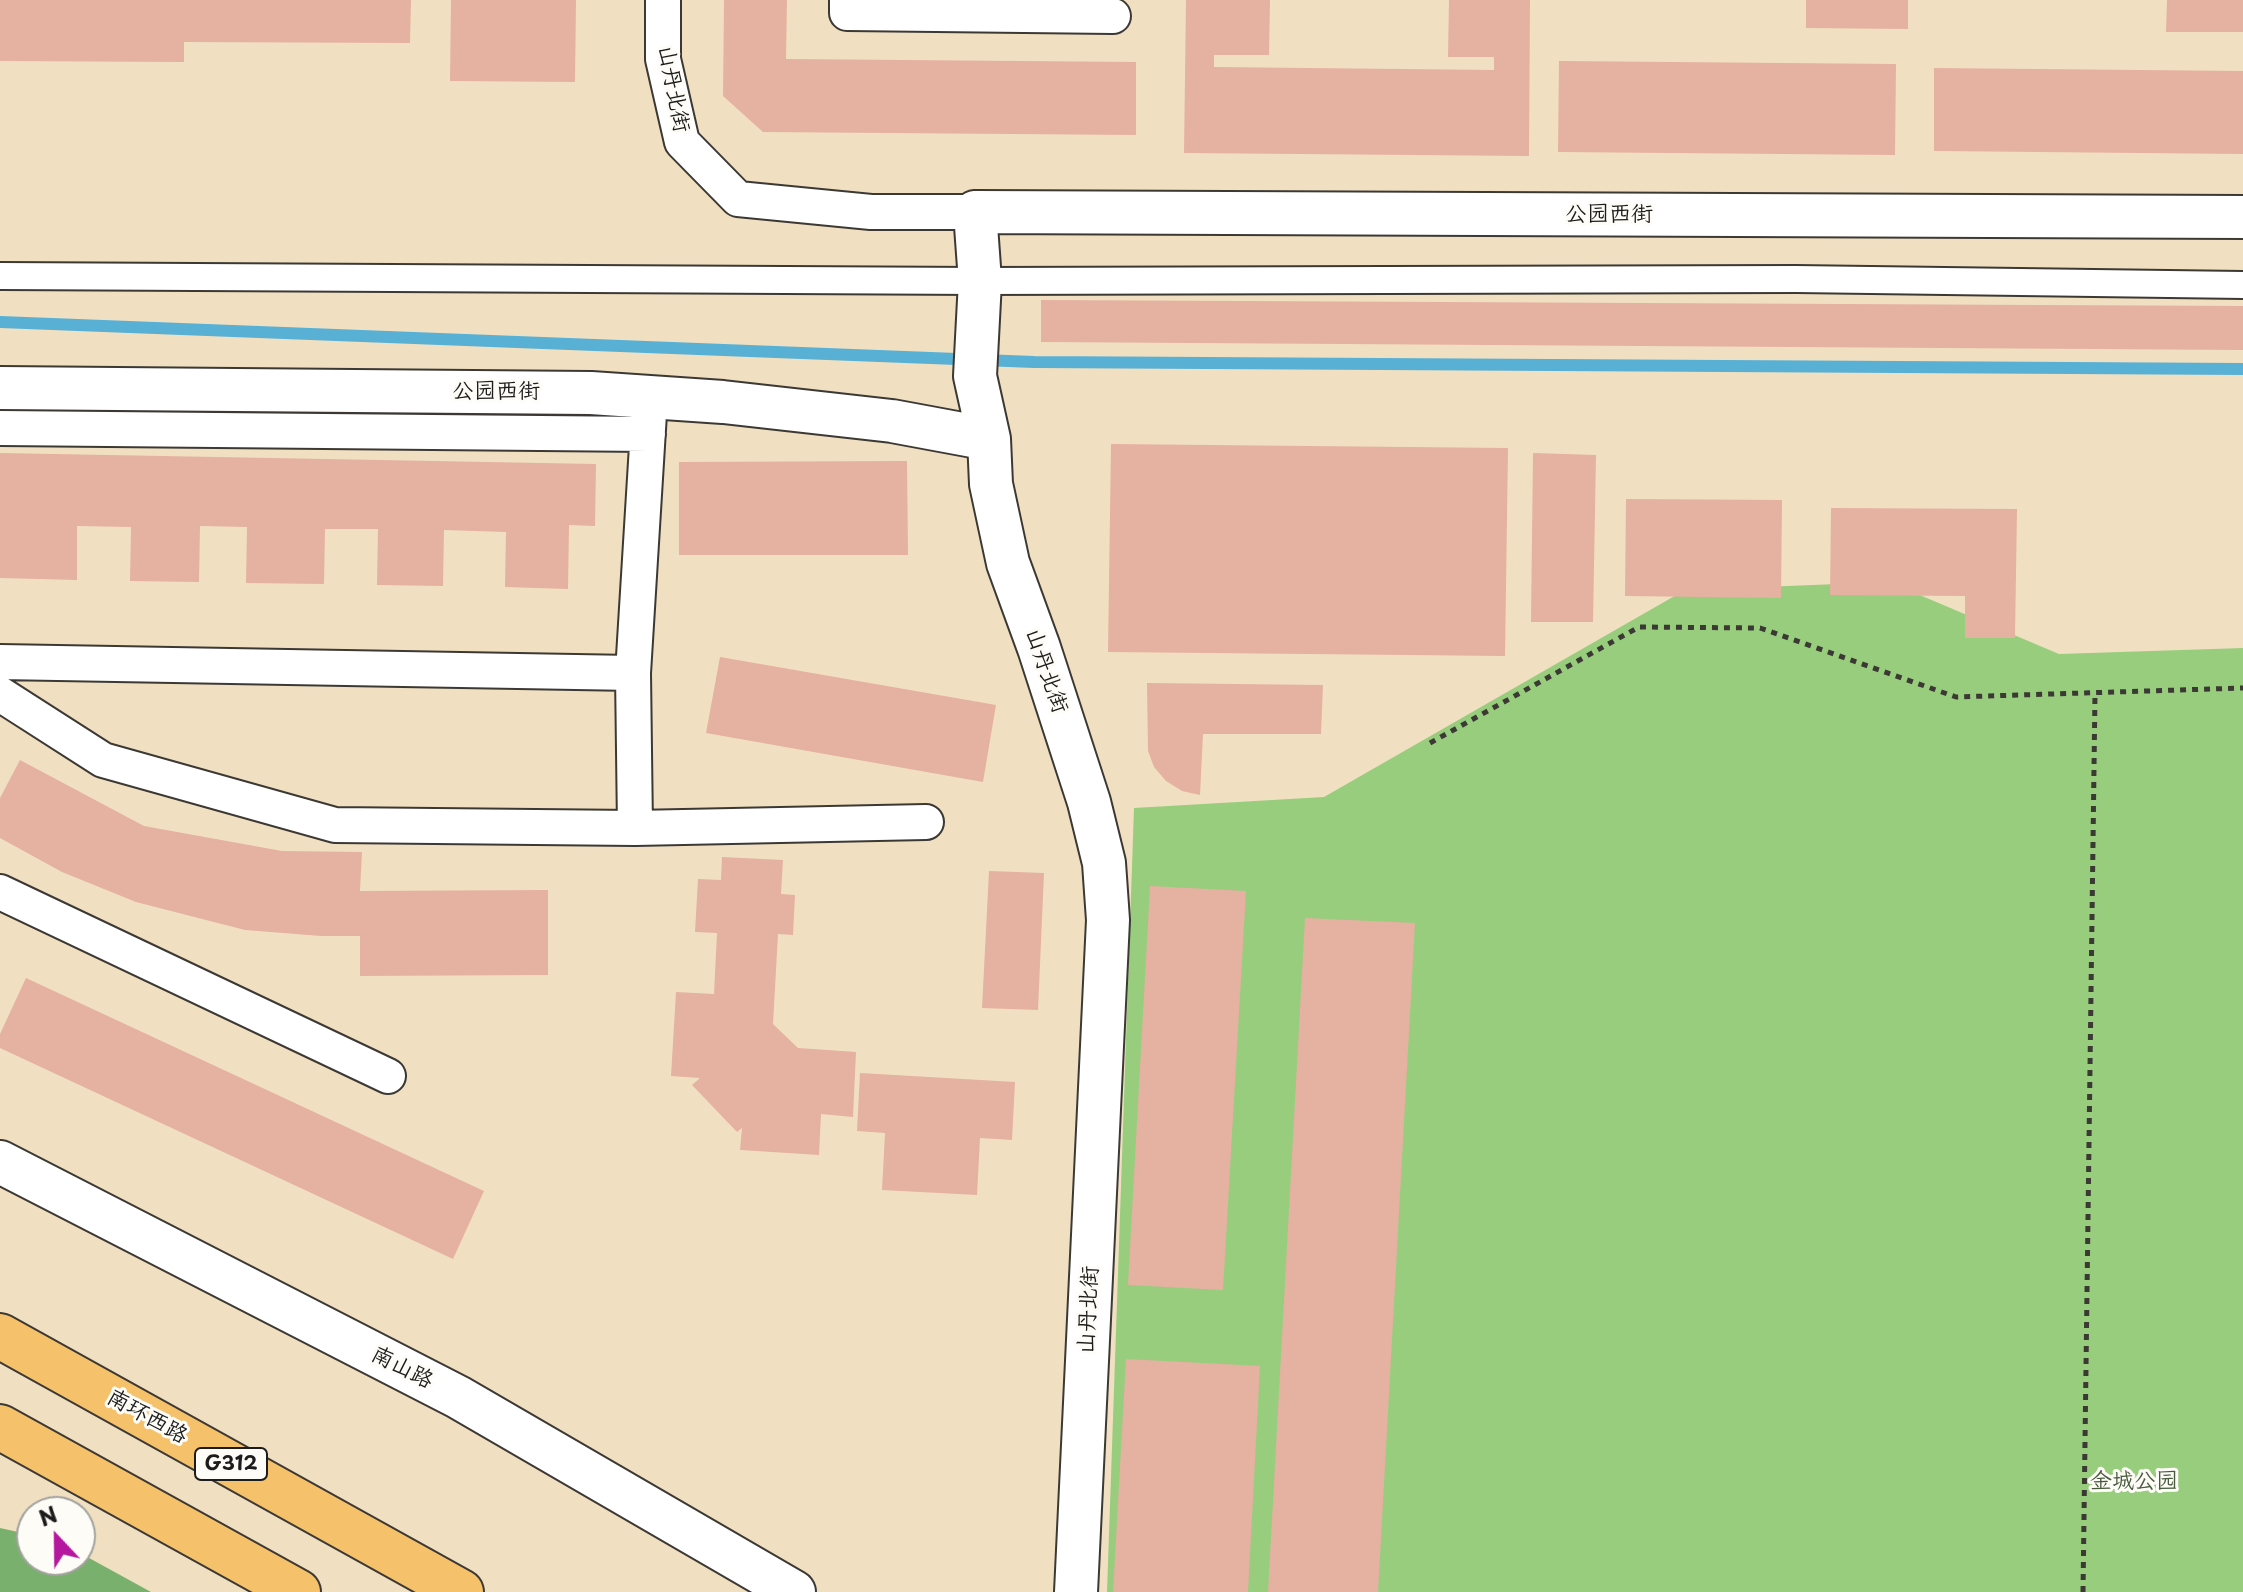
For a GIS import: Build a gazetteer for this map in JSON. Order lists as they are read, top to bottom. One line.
{"streets":{"highway":["南环西路","G312"],"street":["山丹北街","公园西街","南山路"]},"crossings":[["山丹北街","公园西街"]],"parks":["金城公园"],"north":"top"}
